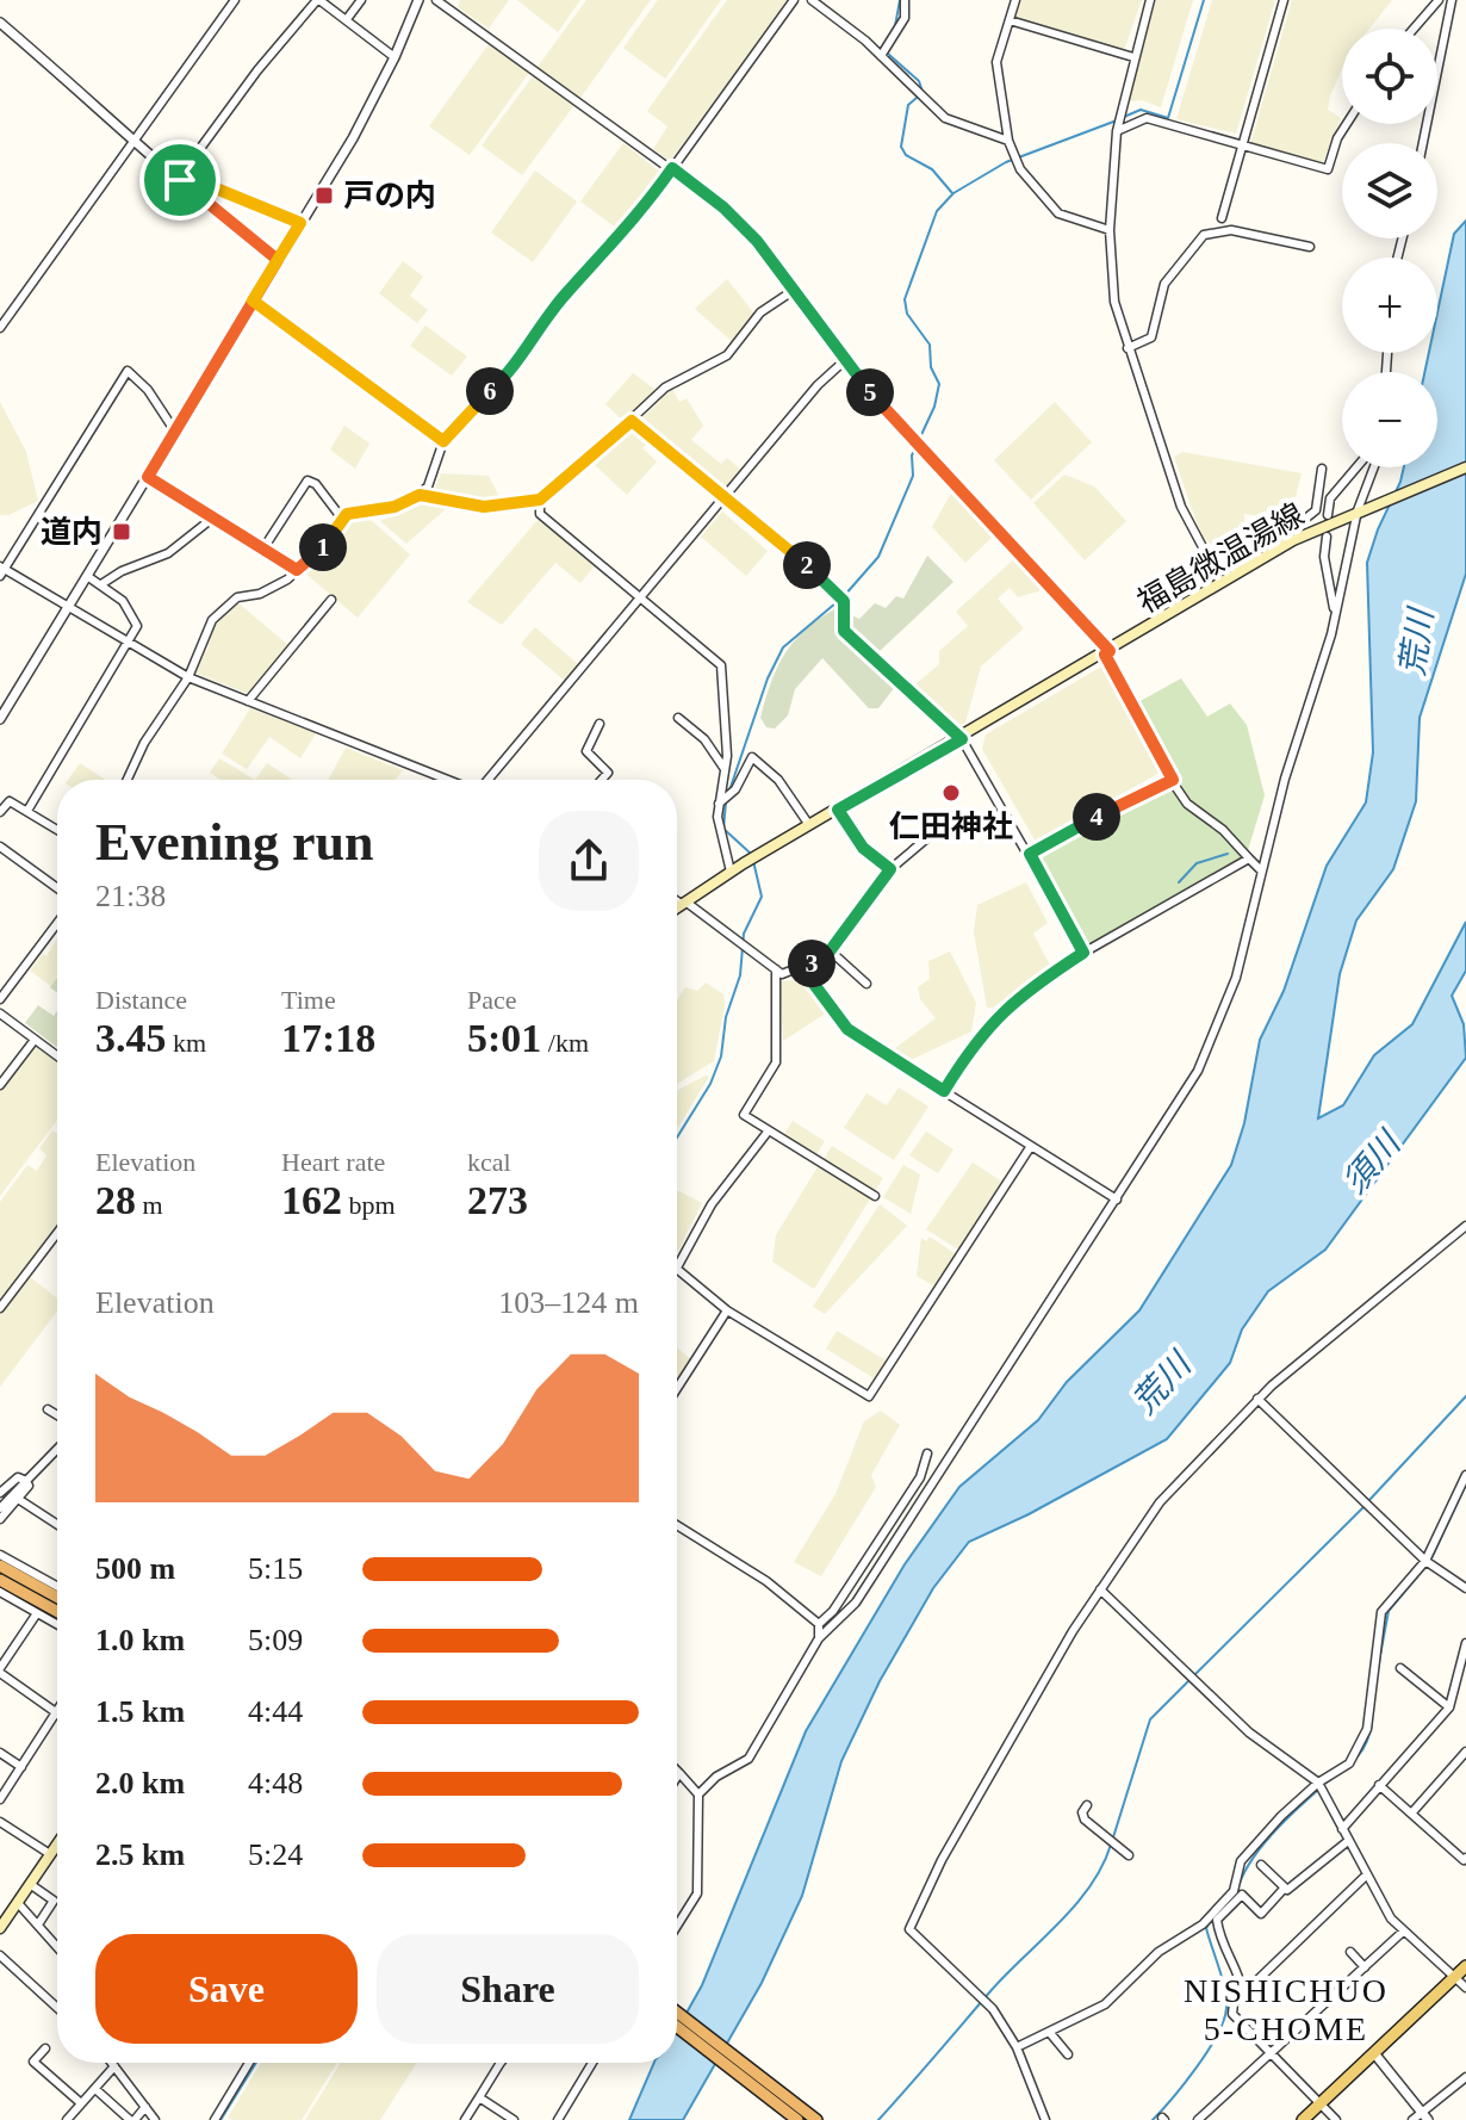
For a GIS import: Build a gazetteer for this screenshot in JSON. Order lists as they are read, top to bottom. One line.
{"streets":{"main road":["福島微温湯線"]},"districts":["NISHICHUO 5-CHOME"],"water":["荒川","須川"],"places":{"transit":["戸の内","道内"],"other":["仁田神社"]},"page":{"map_buttons":["+","−"],"pins":["6","5","1","2","4","3"],"heading":["Evening run","21:38"],"stats":[["Distance","3.45 km"],["Time","17:18"],["Pace","5:01 /km"],["Elevation","28 m"],["Heart rate","162 bpm"],["kcal","273"]],"chart":["Elevation","103–124 m"],"list":[{"name":"500 m","note":"5:15"},{"name":"1.0 km","note":"5:09"},{"name":"1.5 km","note":"4:44"},{"name":"2.0 km","note":"4:48"},{"name":"2.5 km","note":"5:24"}],"buttons":["Save","Share"]}}
